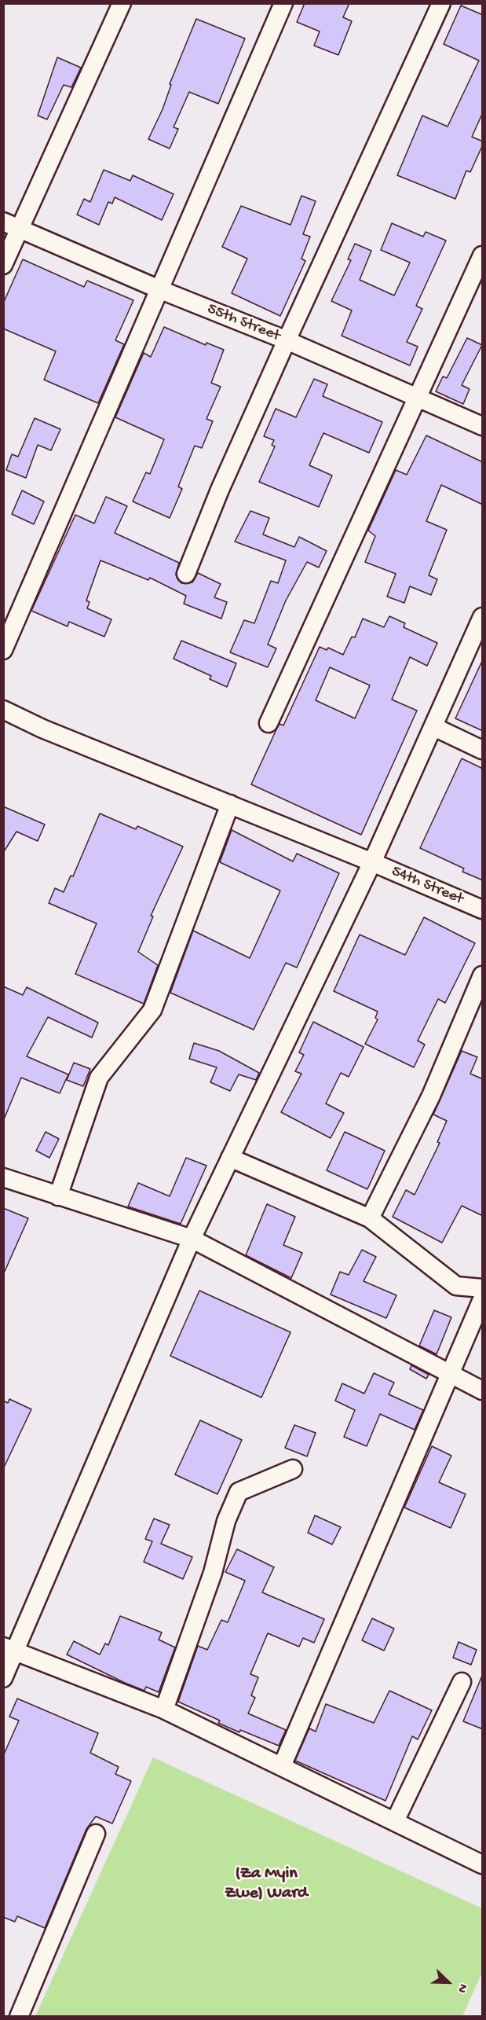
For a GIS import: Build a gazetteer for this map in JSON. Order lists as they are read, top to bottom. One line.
{"streets":{"street":["55th Street","54th Street"]},"districts":["(Za Myin Zwe) Ward"],"north":"bottom right"}
